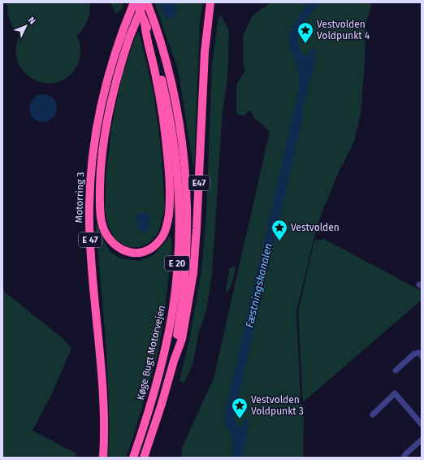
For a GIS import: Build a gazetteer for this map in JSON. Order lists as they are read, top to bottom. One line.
{"streets":{"highway":["E47","Motorring 3","E 47","E 20","Køge Bugt Motorvejen"]},"crossings":[["E47","E 20"],["E47","Køge Bugt Motorvejen"],["Motorring 3","Køge Bugt Motorvejen"],["E 47","Køge Bugt Motorvejen"],["E 20","Køge Bugt Motorvejen"]],"water":["Fæstningskanalen"],"places":{"place":["Vestvolden Voldpunkt 4","Vestvolden","Vestvolden Voldpunkt 3"]},"north":"top right"}
